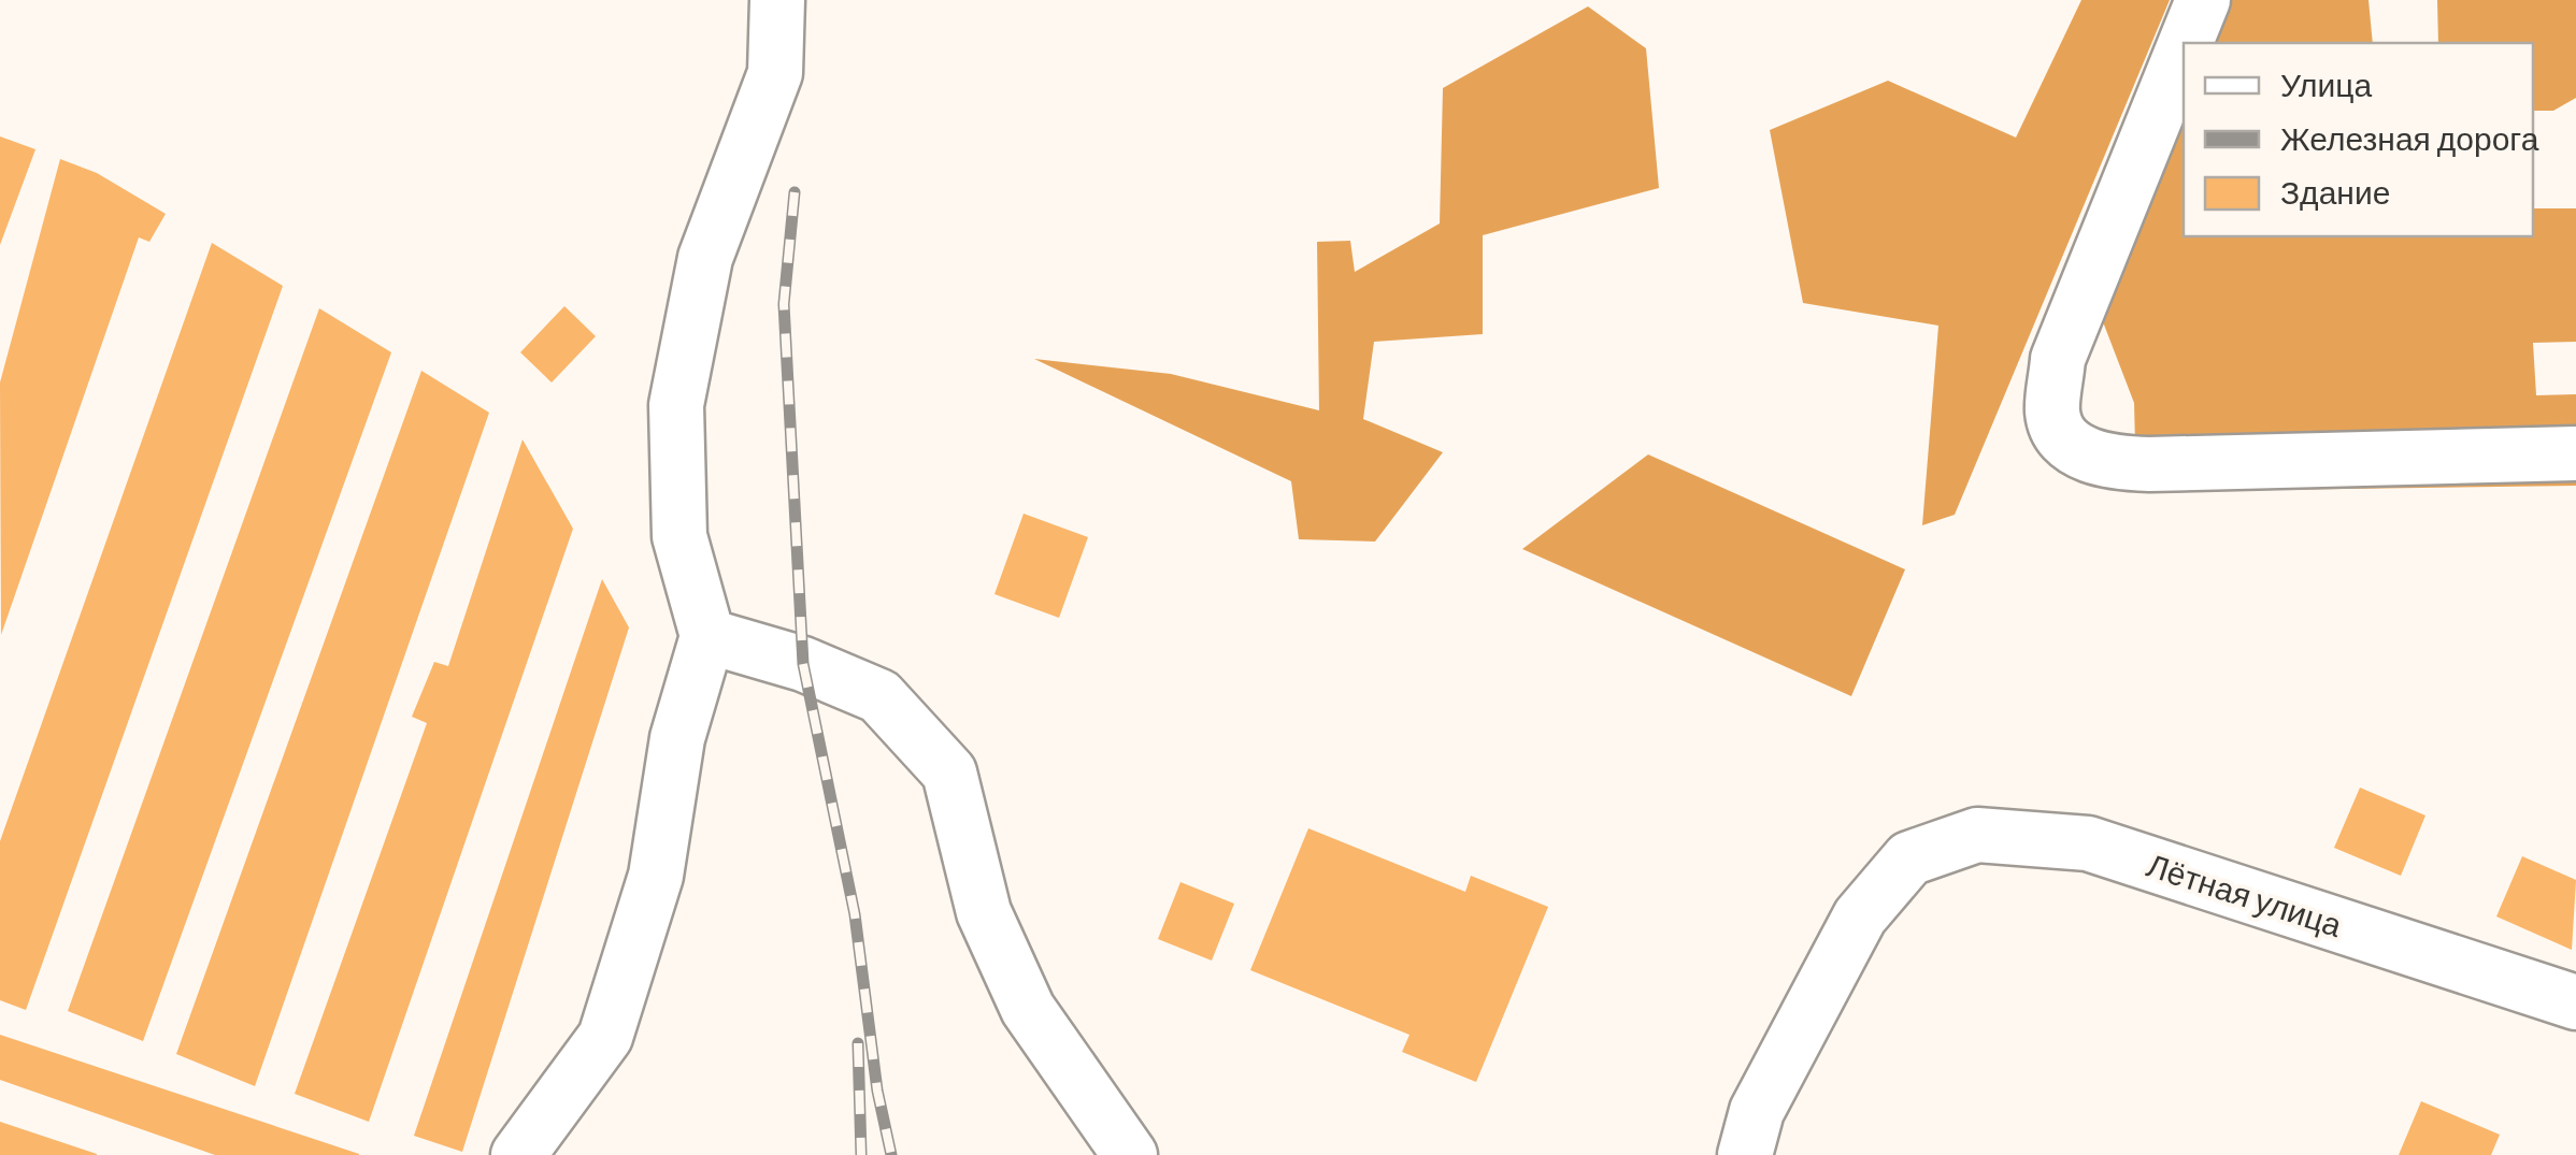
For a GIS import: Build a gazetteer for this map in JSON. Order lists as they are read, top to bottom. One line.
{"streets":{"street":["Лётная улица"]},"legend":["Улица","Железная дорога","Здание"]}
